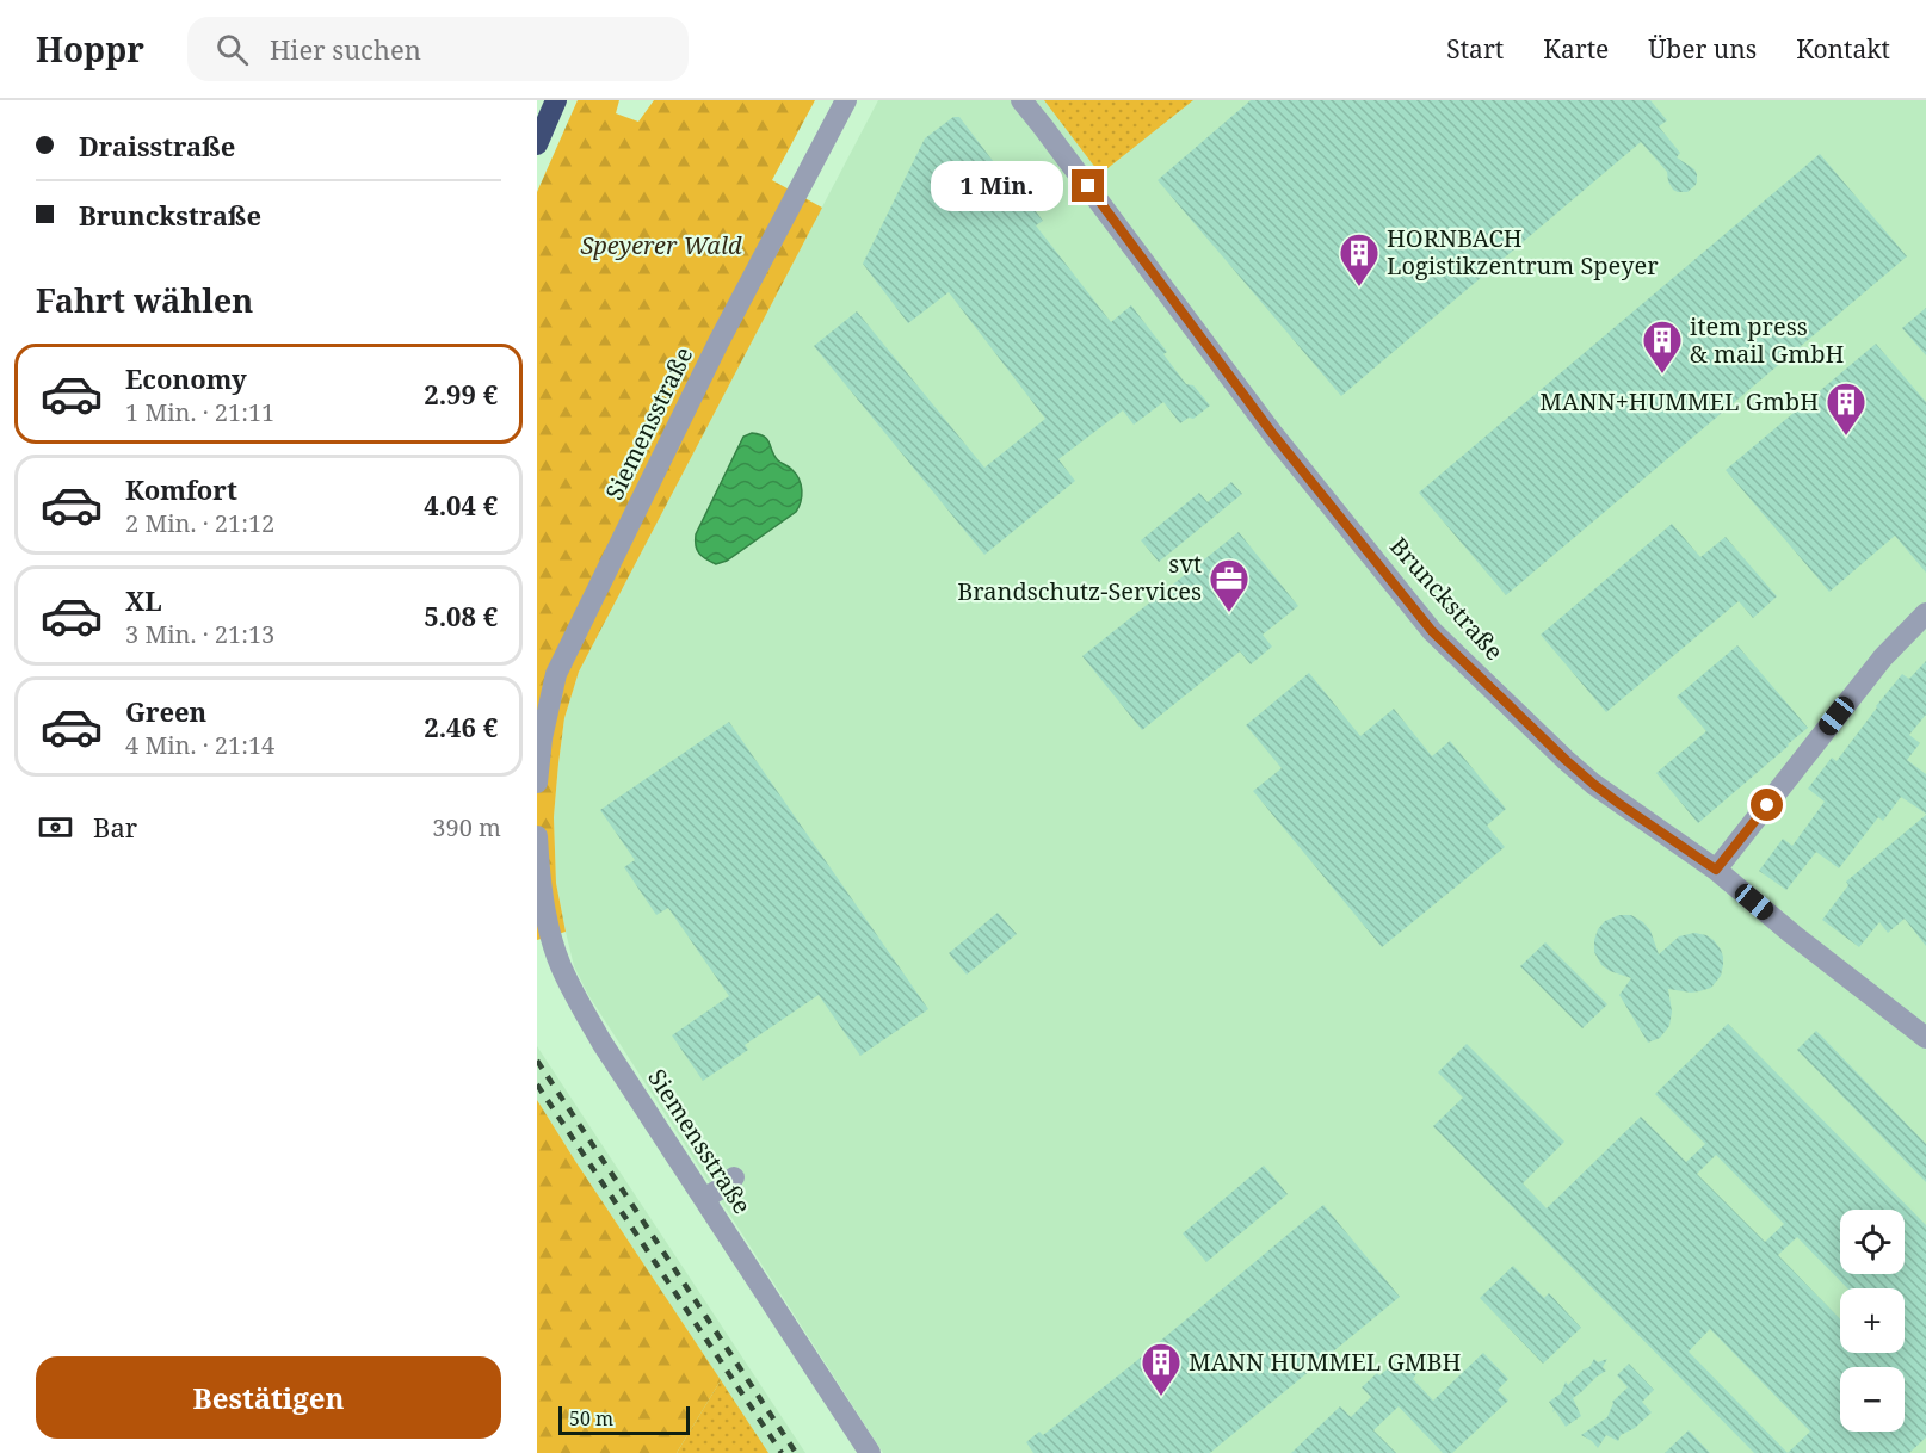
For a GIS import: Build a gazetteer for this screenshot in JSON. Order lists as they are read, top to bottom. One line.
{"streets":{"street":["Siemensstraße","Brunckstraße"]},"parks":["Speyerer Wald"],"places":{"building":["HORNBACH Logistikzentrum Speyer","item press & mail GmbH","MANN+HUMMEL GmbH","MANN HUMMEL GMBH"],"office":["svt Brandschutz-Services"]},"scale_bar":"50 m","page":{"header":"Hoppr","search":"Hier suchen","nav":["Start","Karte","Über uns","Kontakt"],"banner":["Draisstraße","Brunckstraße"],"bubble":"1 Min.","heading":"Fahrt wählen","list":[{"name":"Economy","note":"1 Min. · 21:11","value":"2.99 €"},{"name":"Komfort","note":"2 Min. · 21:12","value":"4.04 €"},{"name":"XL","note":"3 Min. · 21:13","value":"5.08 €"},{"name":"Green","note":"4 Min. · 21:14","value":"2.46 €"}],"pay":["Bar","390 m"],"map_buttons":["+","−"],"buttons":"Bestätigen","scale":"50 m"}}
